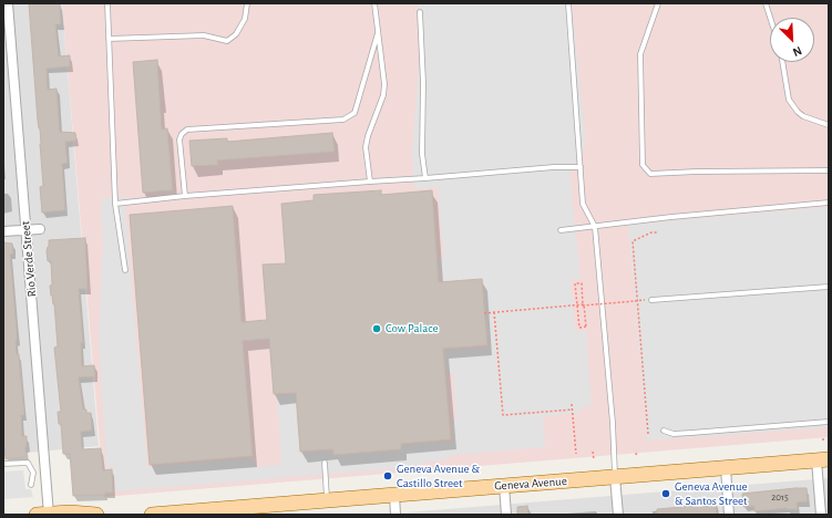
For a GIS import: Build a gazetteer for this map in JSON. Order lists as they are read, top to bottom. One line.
{"streets":{"main road":["Geneva Avenue"],"street":["Rio Verde Street"]},"places":["Cow Palace","Geneva Avenue & Castillo Street","Geneva Avenue & Santos Street"],"house_numbers":["2015"],"north":"bottom right"}
